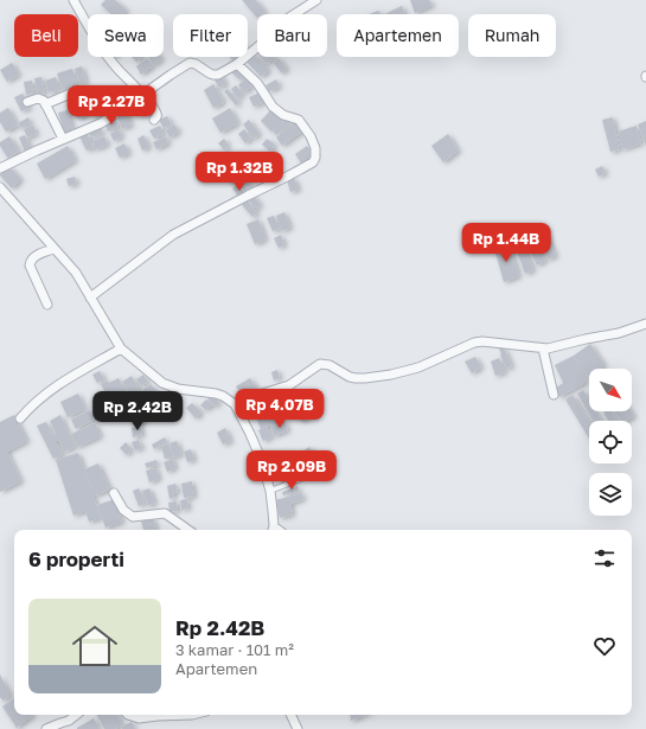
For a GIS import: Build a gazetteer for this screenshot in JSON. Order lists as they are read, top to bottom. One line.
{"north":"bottom right","page":{"chip":["Beli","Sewa","Filter","Baru","Apartemen","Rumah"],"price":["Rp 2.27B","Rp 1.32B","Rp 1.44B","Rp 4.07B","Rp 2.42B","Rp 2.09B"],"heading":"6 properti","list":[{"name":"Rp 2.42B","note":"3 kamar · 101 m² · Apartemen"}]}}
